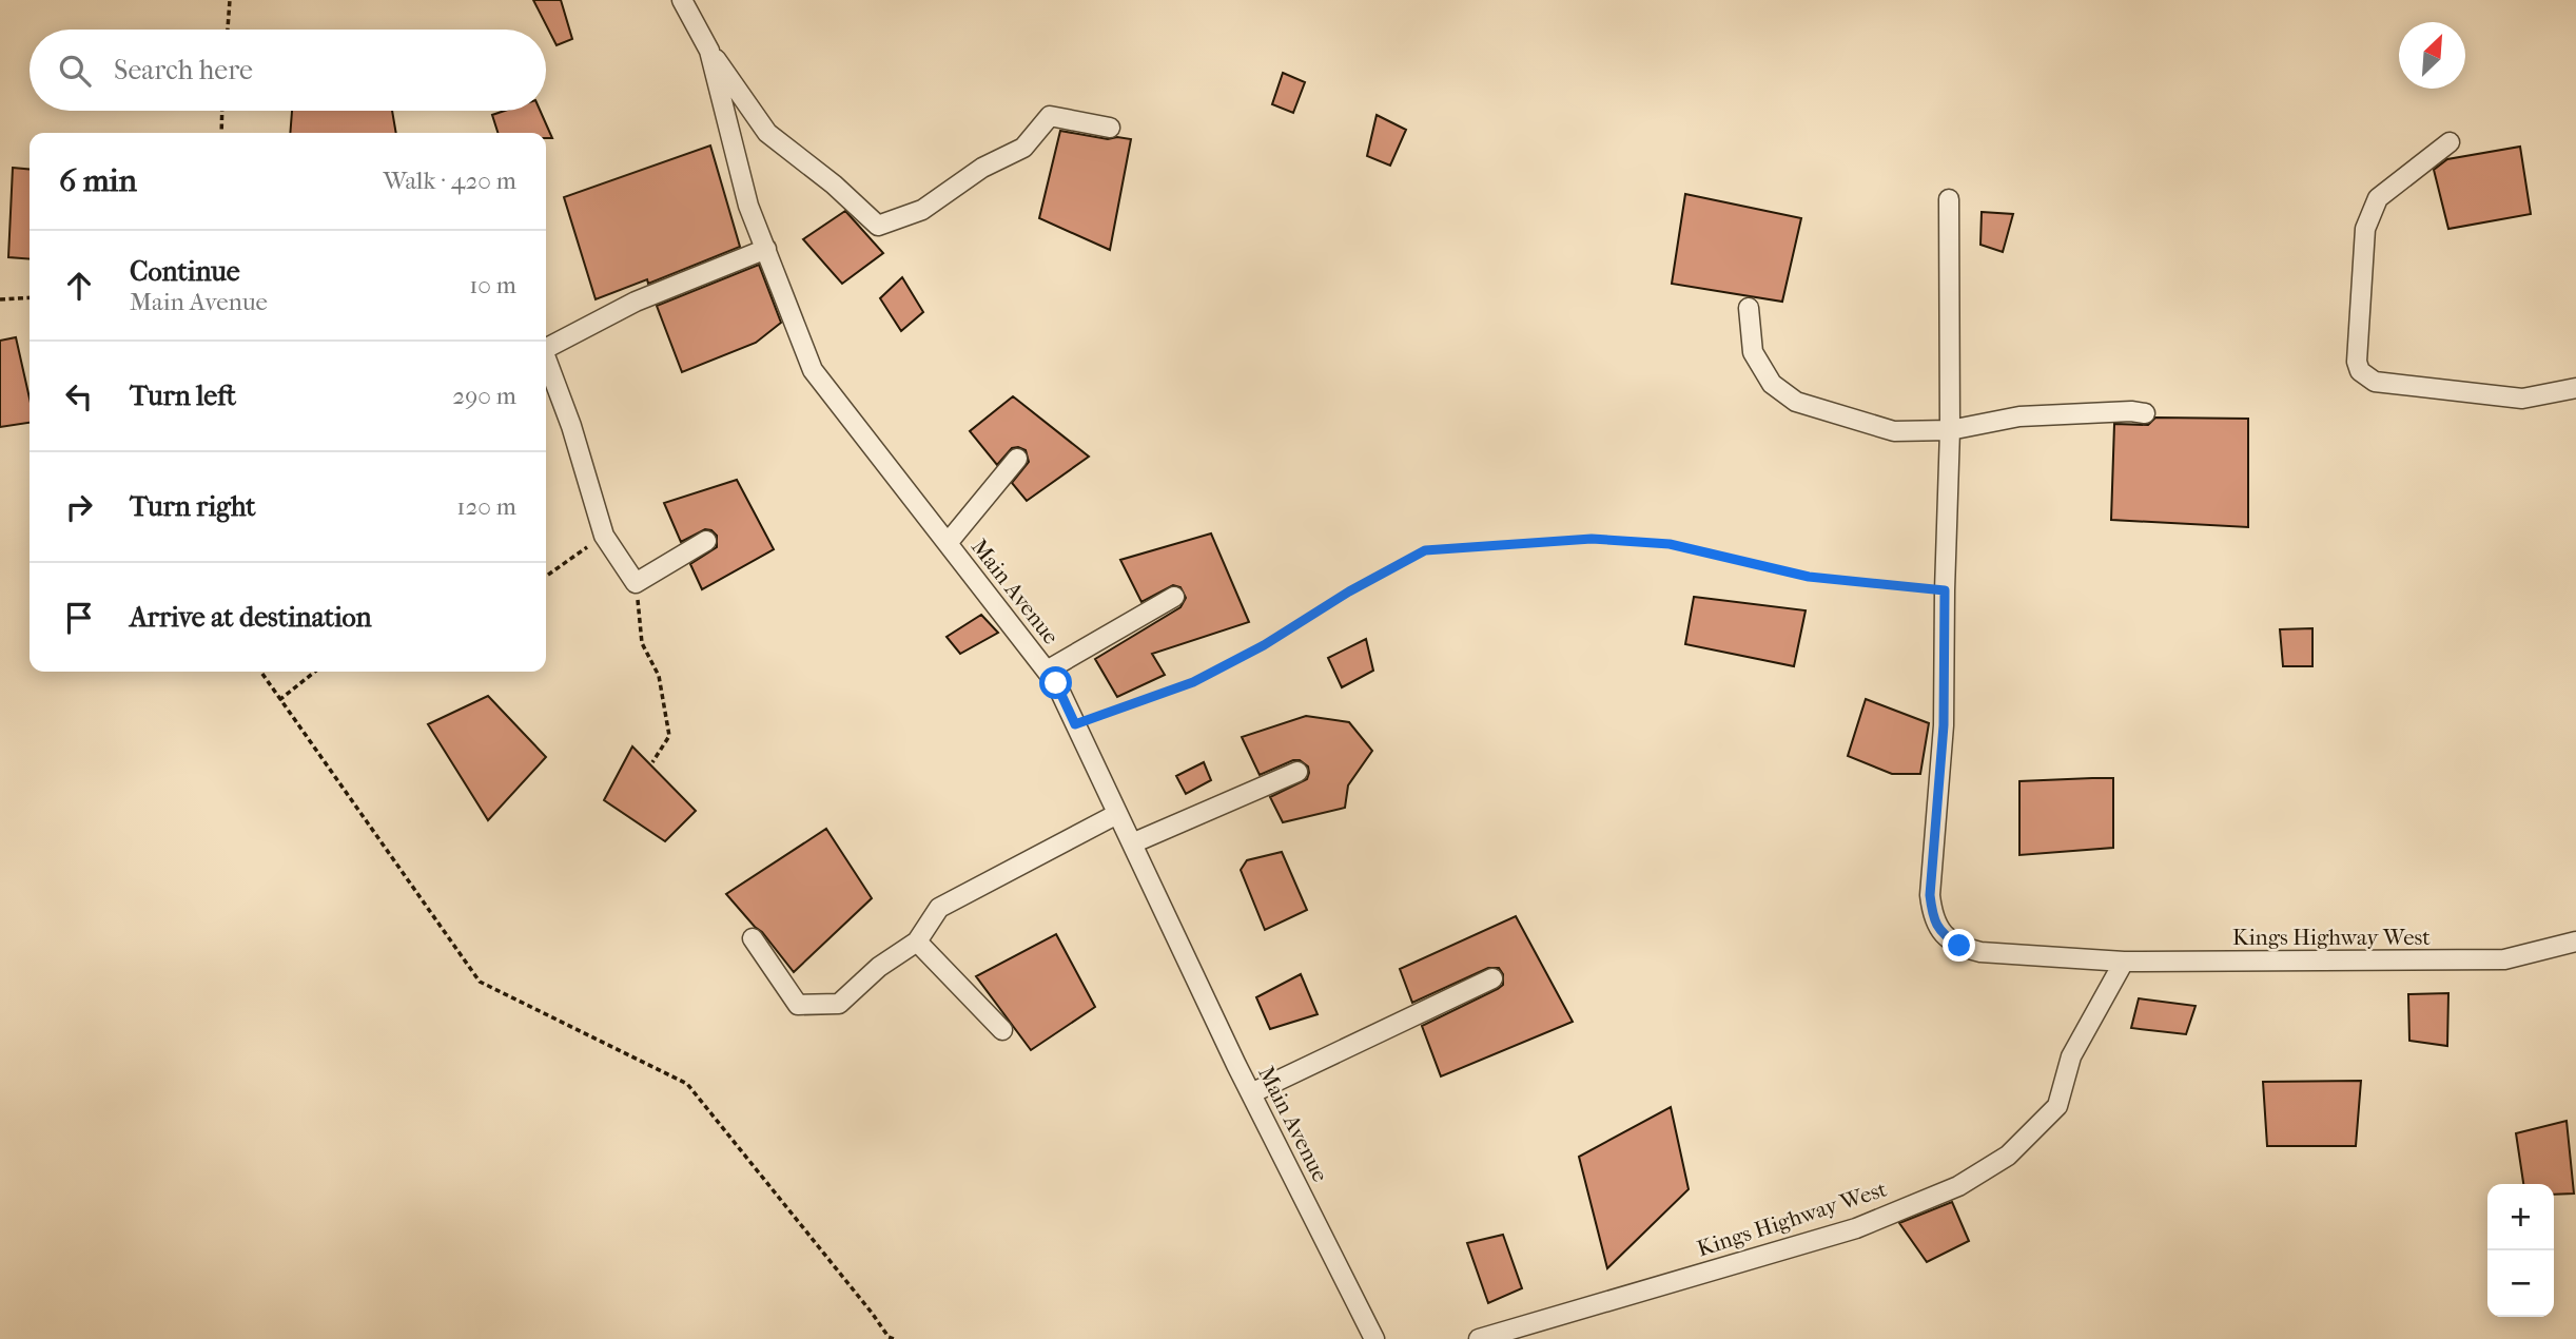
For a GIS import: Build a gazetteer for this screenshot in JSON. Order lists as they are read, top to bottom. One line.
{"streets":{"street":["Main Avenue","Kings Highway West"]},"north":"top right","page":{"search":"Search here","heading":["6 min","Walk · 420 m"],"list":[["Continue","Main Avenue","10 m"],["Turn left","290 m"],["Turn right","120 m"],"Arrive at destination"],"map_buttons":["+","−"]}}
